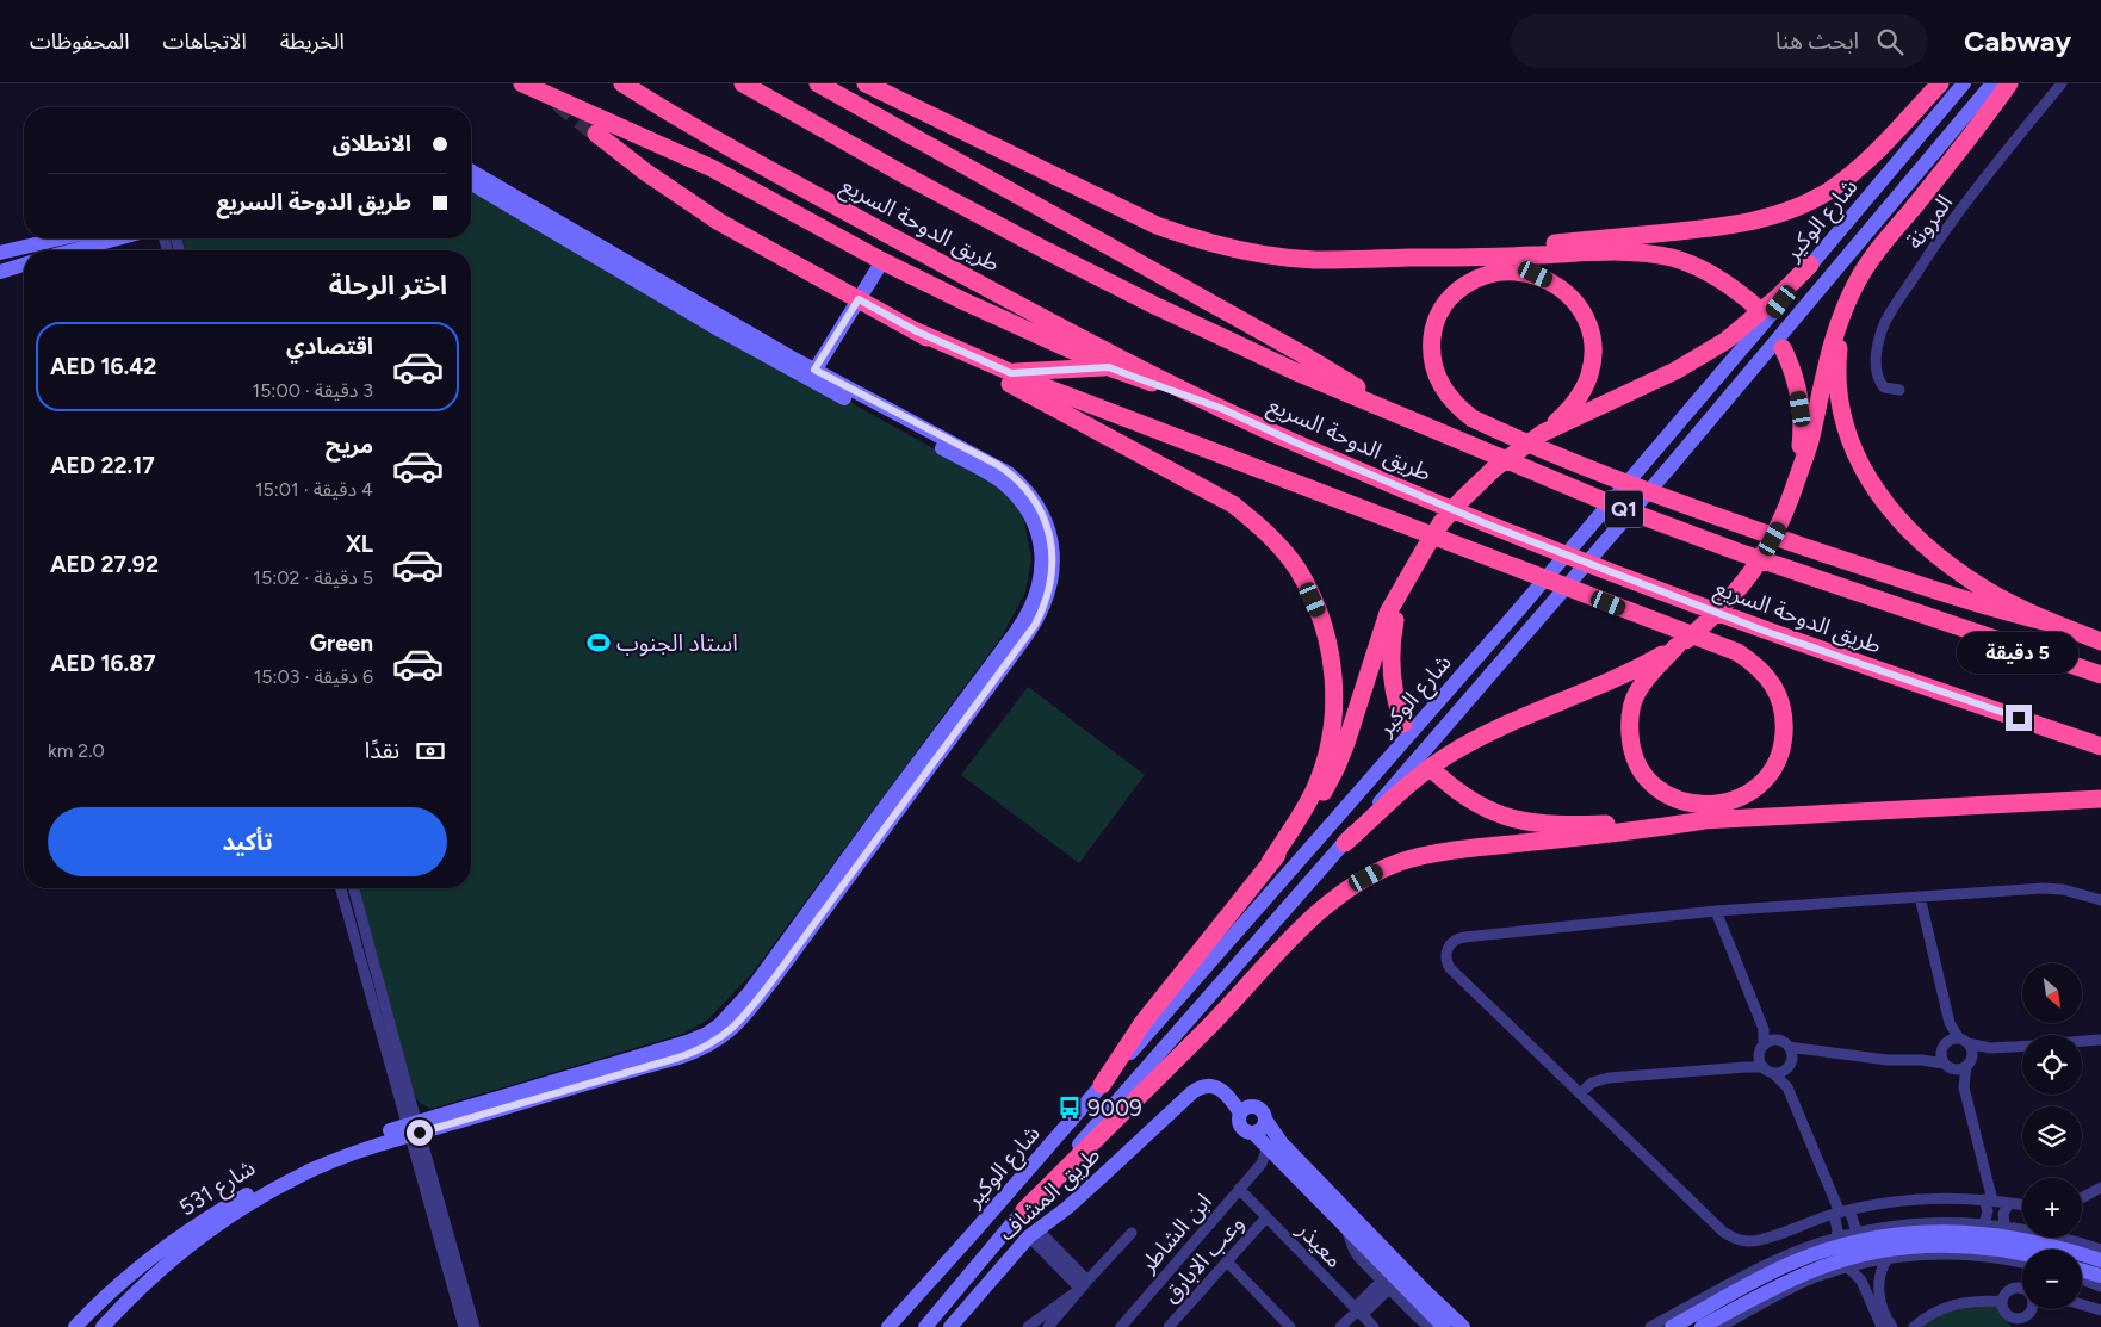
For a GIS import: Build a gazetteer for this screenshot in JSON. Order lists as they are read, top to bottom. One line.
{"streets":{"highway":["طريق الدوحة السريع","Q1"],"street":["شارع الوكير","المرونة","شارع 531","طريق المشاف","ابن الشاطر","معيذر","وعب الابارق"]},"crossings":[["ابن الشاطر","معيذر"],["معيذر","وعب الابارق"]],"places":{"sports":["استاد الجنوب"],"bus stop":["9009"]},"north":"bottom right","page":{"header":"Cabway","search":"ابحث هنا","nav":["الخريطة","الاتجاهات","المحفوظات"],"banner":["الانطلاق","طريق الدوحة السريع"],"heading":"اختر الرحلة","list":[{"name":"اقتصادي","note":"3 دقيقة · 15:00","value":"AED 16.42"},{"name":"مريح","note":"4 دقيقة · 15:01","value":"AED 22.17"},{"name":"XL","note":"5 دقيقة · 15:02","value":"AED 27.92"},{"name":"Green","note":"6 دقيقة · 15:03","value":"AED 16.87"}],"bubble":"5 دقيقة","pay":["نقدًا","2.0 km"],"buttons":"تأكيد","map_buttons":["+","−"]}}
